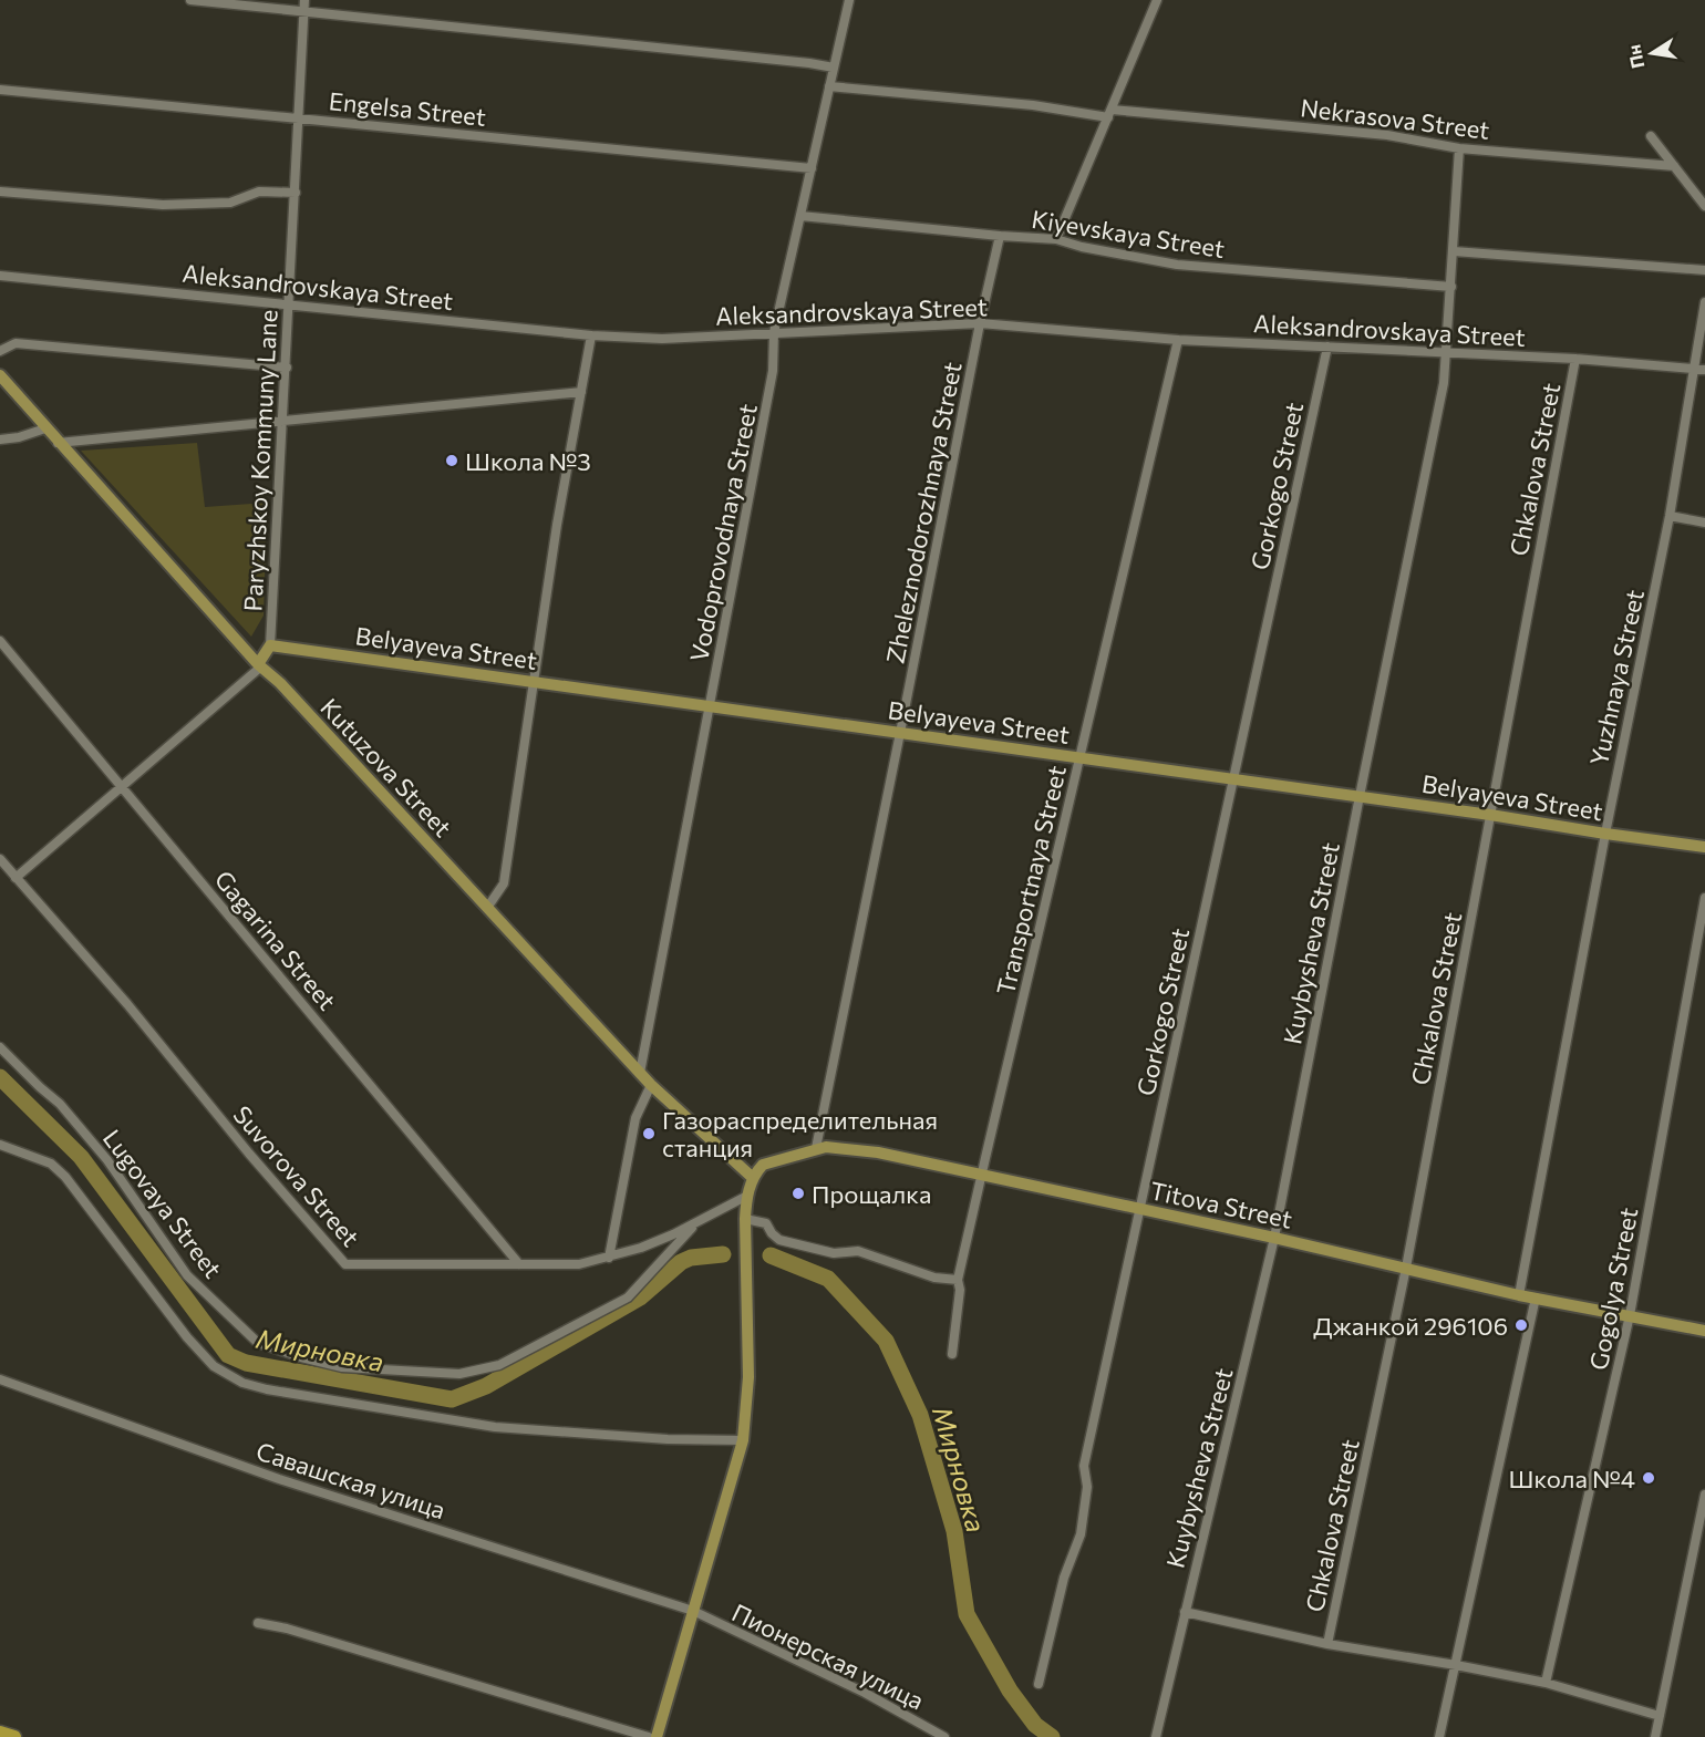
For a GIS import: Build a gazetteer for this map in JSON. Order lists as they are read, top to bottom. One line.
{"streets":{"main road":["Belyayeva Street","Kutuzova Street","Titova Street"],"street":["Engelsa Street","Nekrasova Street","Kiyevskaya Street","Aleksandrovskaya Street","Paryzhskoy Kommuny Lane","Chkalova Street","Gorkogo Street","Zheleznodorozhnaya Street","Vodoprovodnaya Street","Yuzhnaya Street","Transportnaya Street","Gagarina Street","Kuybysheva Street","Suvorova Street","Lugovaya Street","Gogolya Street","Савашская улица","Пионерская улица"]},"crossings":[["Engelsa Street","Paryzhskoy Kommuny Lane"],["Engelsa Street","Vodoprovodnaya Street"],["Nekrasova Street","Vodoprovodnaya Street"],["Nekrasova Street","Kuybysheva Street"],["Kiyevskaya Street","Zheleznodorozhnaya Street"],["Kiyevskaya Street","Vodoprovodnaya Street"],["Kiyevskaya Street","Kuybysheva Street"],["Aleksandrovskaya Street","Paryzhskoy Kommuny Lane"],["Aleksandrovskaya Street","Chkalova Street"],["Aleksandrovskaya Street","Gorkogo Street"],["Aleksandrovskaya Street","Zheleznodorozhnaya Street"],["Aleksandrovskaya Street","Vodoprovodnaya Street"],["Aleksandrovskaya Street","Yuzhnaya Street"],["Aleksandrovskaya Street","Transportnaya Street"],["Aleksandrovskaya Street","Kuybysheva Street"],["Paryzhskoy Kommuny Lane","Belyayeva Street"],["Chkalova Street","Belyayeva Street"],["Chkalova Street","Titova Street"],["Gorkogo Street","Belyayeva Street"],["Gorkogo Street","Titova Street"],["Zheleznodorozhnaya Street","Belyayeva Street"],["Zheleznodorozhnaya Street","Titova Street"],["Vodoprovodnaya Street","Belyayeva Street"],["Vodoprovodnaya Street","Kutuzova Street"],["Belyayeva Street","Yuzhnaya Street"],["Belyayeva Street","Transportnaya Street"],["Belyayeva Street","Kuybysheva Street"],["Yuzhnaya Street","Titova Street"],["Kutuzova Street","Titova Street"],["Transportnaya Street","Titova Street"],["Gagarina Street","Suvorova Street"],["Kuybysheva Street","Titova Street"],["Suvorova Street","Lugovaya Street"],["Titova Street","Gogolya Street"],["Савашская улица","Пионерская улица"]],"water":["Мирновка"],"places":["Школа №3","Газораспределительная станция","Прощалка","Джанкой 296106","Школа №4"],"north":"left"}
